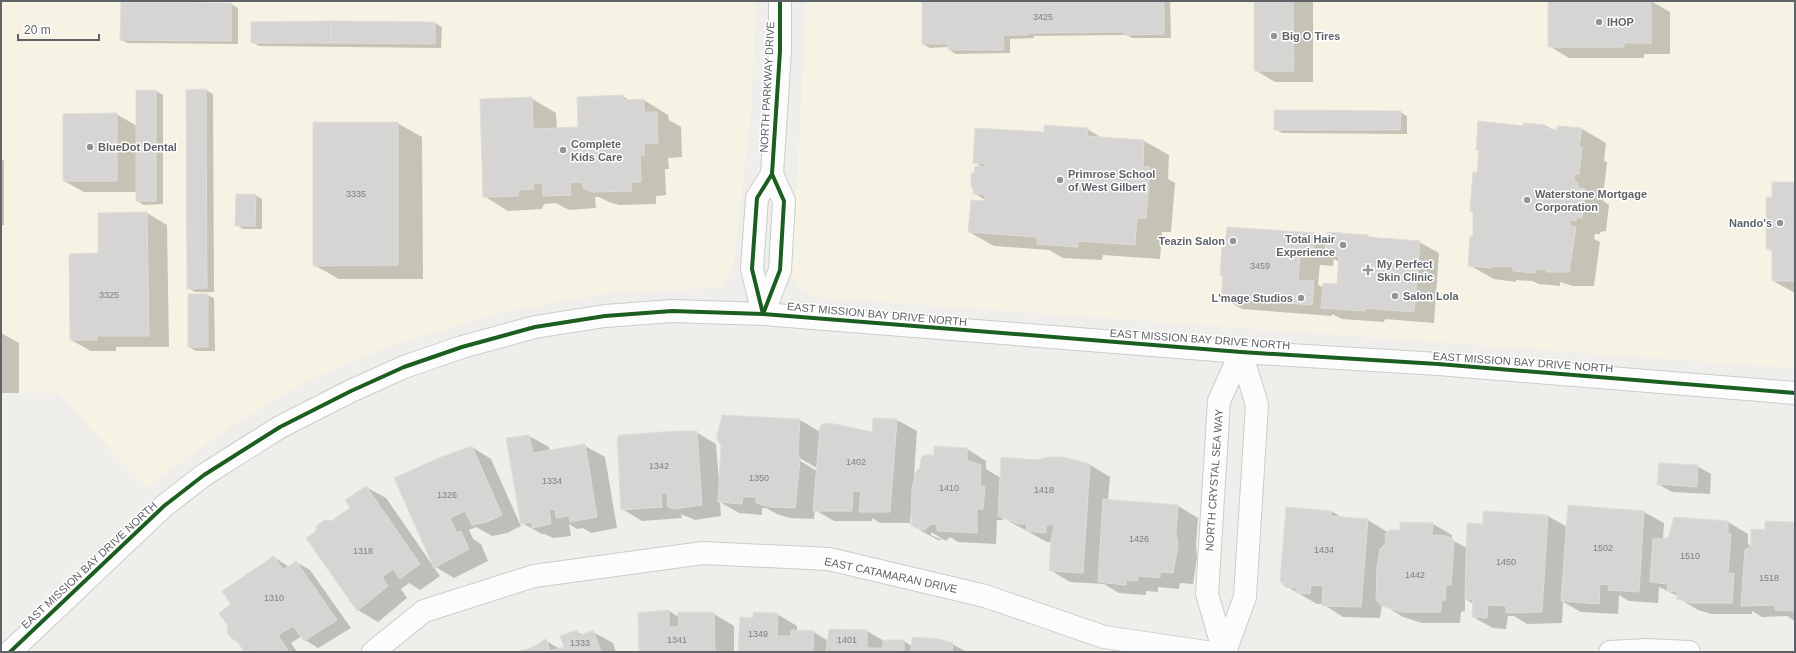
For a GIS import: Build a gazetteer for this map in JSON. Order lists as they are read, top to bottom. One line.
{"streets":{"street":["NORTH PARKWAY DRIVE","EAST MISSION BAY DRIVE NORTH","NORTH CRYSTAL SEA WAY","EAST CATAMARAN DRIVE"]},"crossings":[["NORTH PARKWAY DRIVE","EAST MISSION BAY DRIVE NORTH"],["EAST MISSION BAY DRIVE NORTH","NORTH CRYSTAL SEA WAY"]],"places":{"other":["IHOP","Big O Tires","BlueDot Dental","Complete Kids Care","Primrose School of West Gilbert","Waterstone Mortgage Corporation","Nando's","Teazin Salon","Total Hair Experience","Salon Lola","L'mage Studios"],"health":["My Perfect Skin Clinic"]},"house_numbers":["3425","3335","3459","3325","1402","1342","1350","1334","1410","1418","1326","1426","1502","1434","1318","1510","1450","1442","1518","1310","1349","1341","1401","1333"],"scale_bar":"20 m"}
